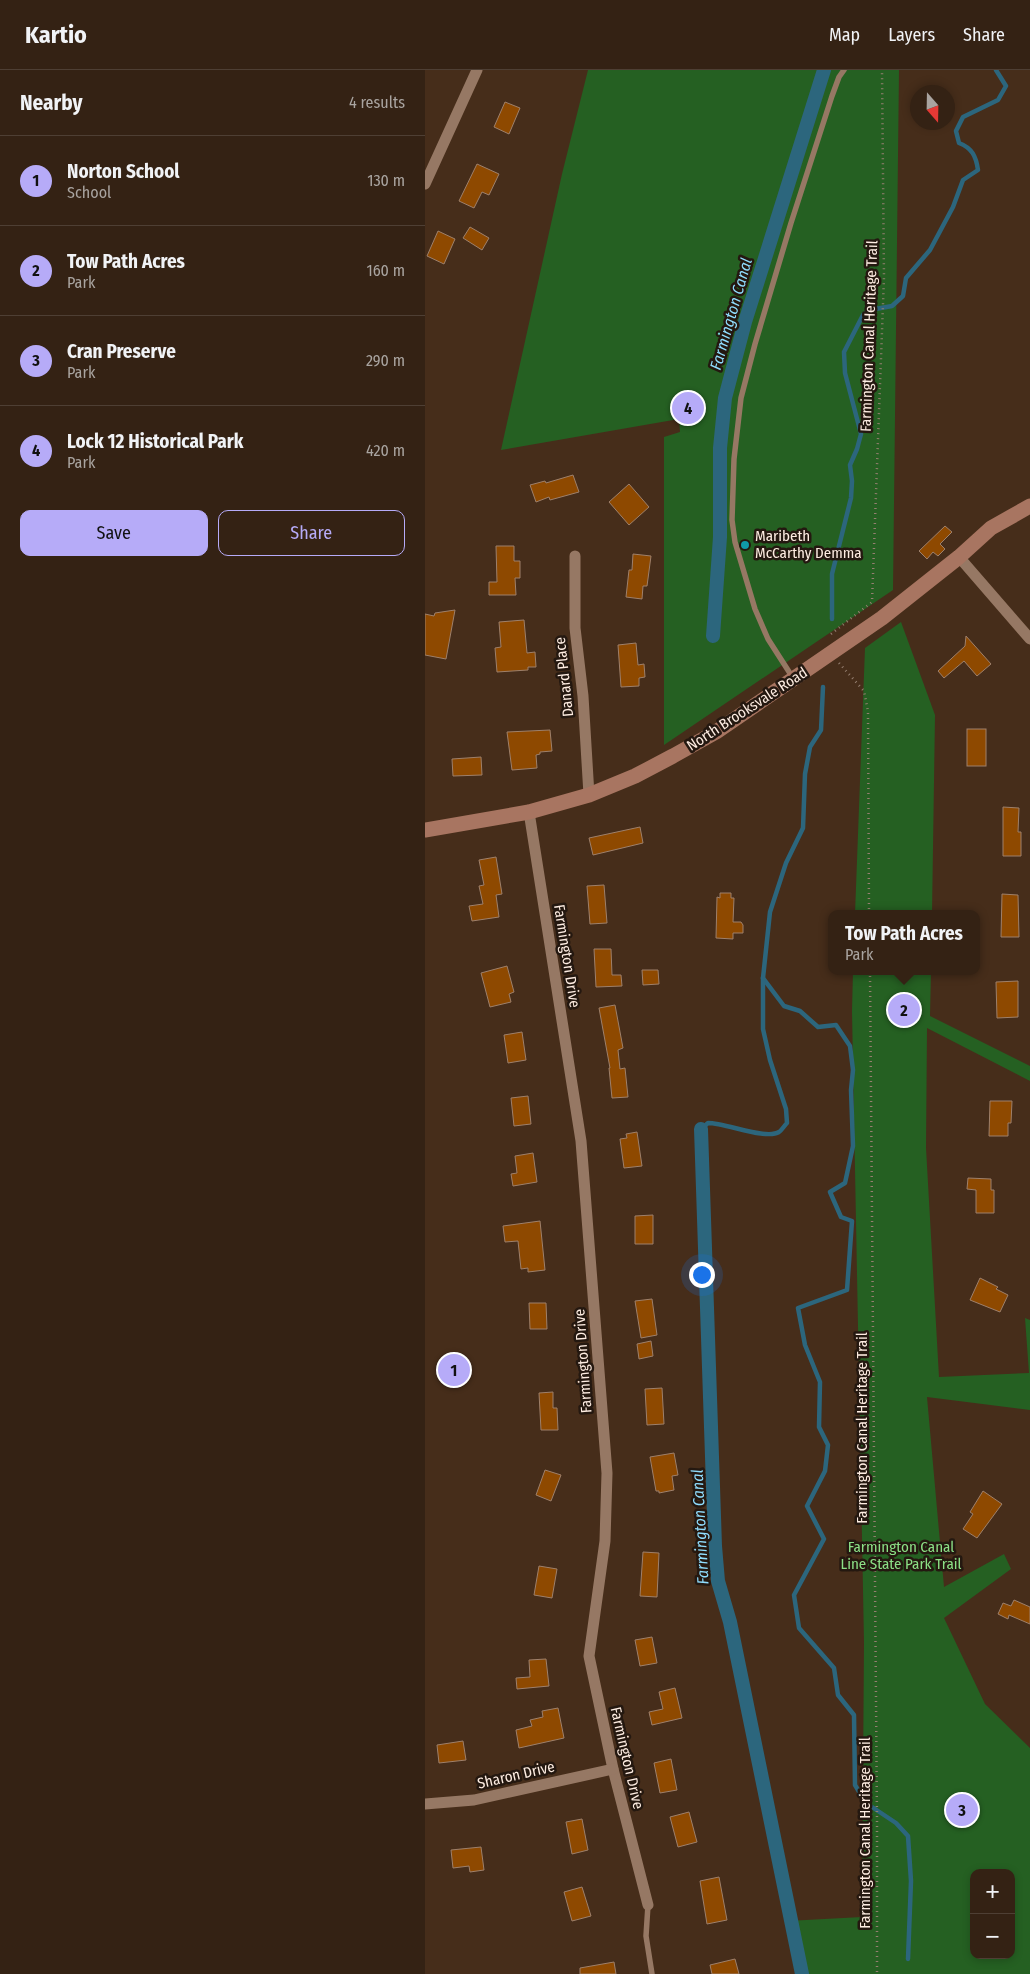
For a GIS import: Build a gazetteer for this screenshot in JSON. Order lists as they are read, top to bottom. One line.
{"streets":{"main road":["North Brooksvale Road"],"street":["Danard Place","Farmington Drive","Sharon Drive"],"path":["Farmington Canal Heritage Trail"]},"crossings":[["Danard Place","North Brooksvale Road"],["North Brooksvale Road","Farmington Drive"],["Farmington Drive","Sharon Drive"]],"water":["Farmington Canal"],"parks":["Farmington Canal Line State Park Trail"],"places":["Maribeth McCarthy Demma"],"north":"bottom","page":{"header":"Kartio","nav":["Map","Layers","Share"],"heading":["Nearby","4 results"],"list":[{"mark":"1","name":"Norton School","note":"School","value":"130 m"},{"mark":"2","name":"Tow Path Acres","note":"Park","value":"160 m"},{"mark":"3","name":"Cran Preserve","note":"Park","value":"290 m"},{"mark":"4","name":"Lock 12 Historical Park","note":"Park","value":"420 m"}],"pins":["4","2","1","3"],"buttons":["Save","Share"],"popup":["Tow Path Acres","Park"],"map_buttons":["+","−"]}}
